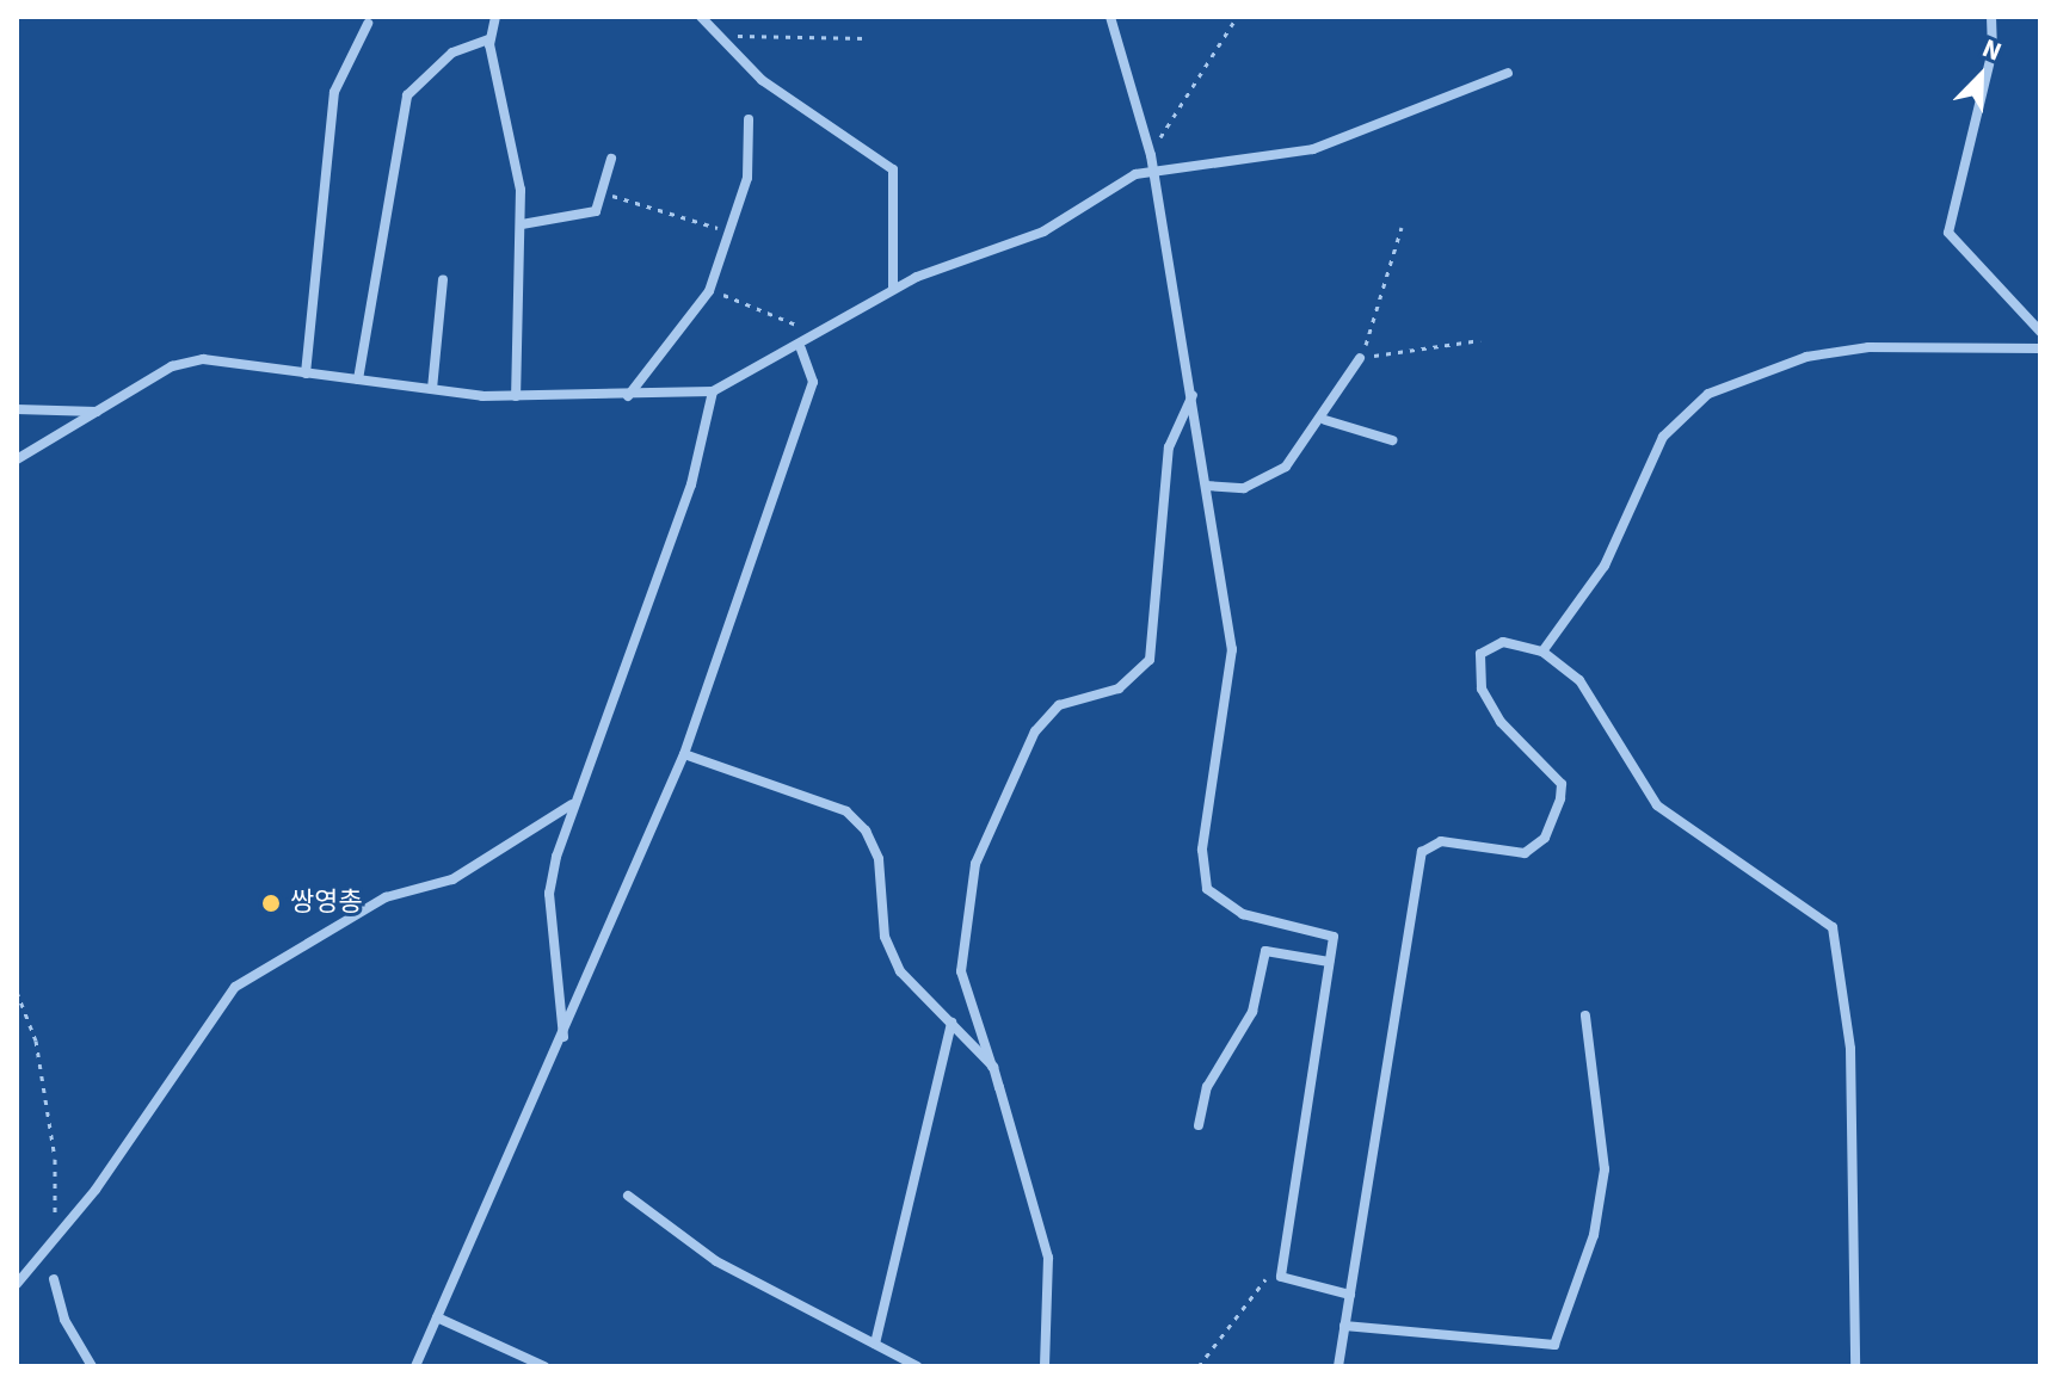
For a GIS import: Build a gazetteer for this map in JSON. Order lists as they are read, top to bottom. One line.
{"places":["쌍영총"],"north":"top right"}
